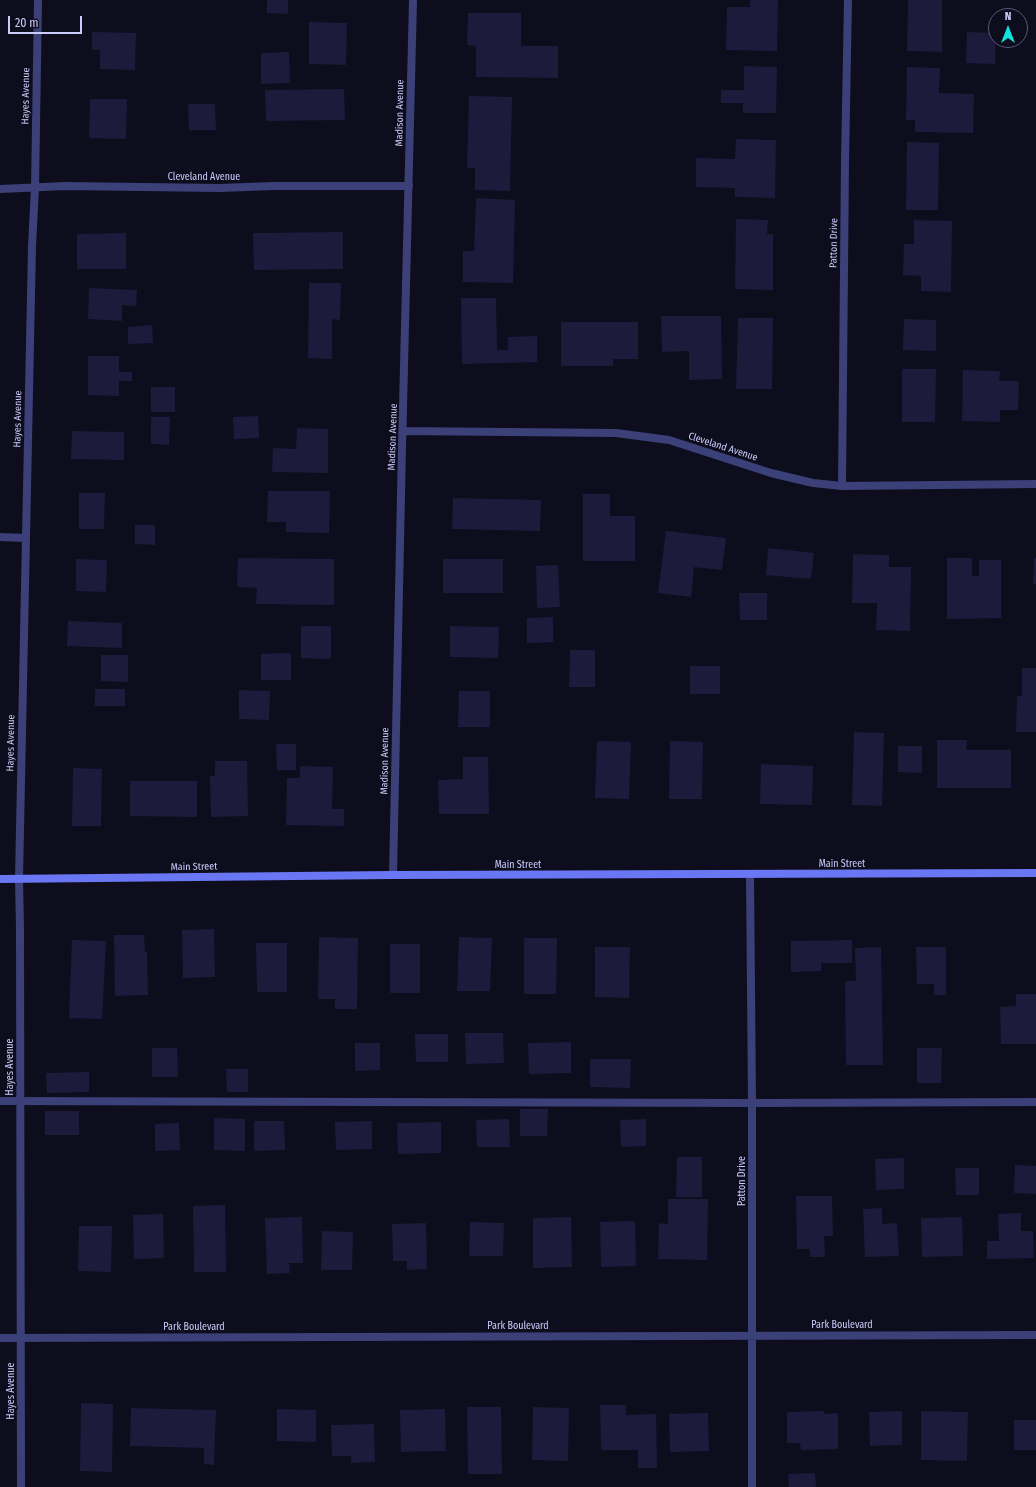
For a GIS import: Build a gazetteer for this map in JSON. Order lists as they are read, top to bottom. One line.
{"streets":{"main road":["Main Street"],"street":["Hayes Avenue","Madison Avenue","Cleveland Avenue","Patton Drive","Park Boulevard"]},"crossings":[["Hayes Avenue","Cleveland Avenue"],["Hayes Avenue","Main Street"],["Hayes Avenue","Park Boulevard"],["Madison Avenue","Cleveland Avenue"],["Madison Avenue","Main Street"],["Cleveland Avenue","Patton Drive"],["Patton Drive","Main Street"],["Patton Drive","Park Boulevard"]],"scale_bar":"20 m","north":"top"}
